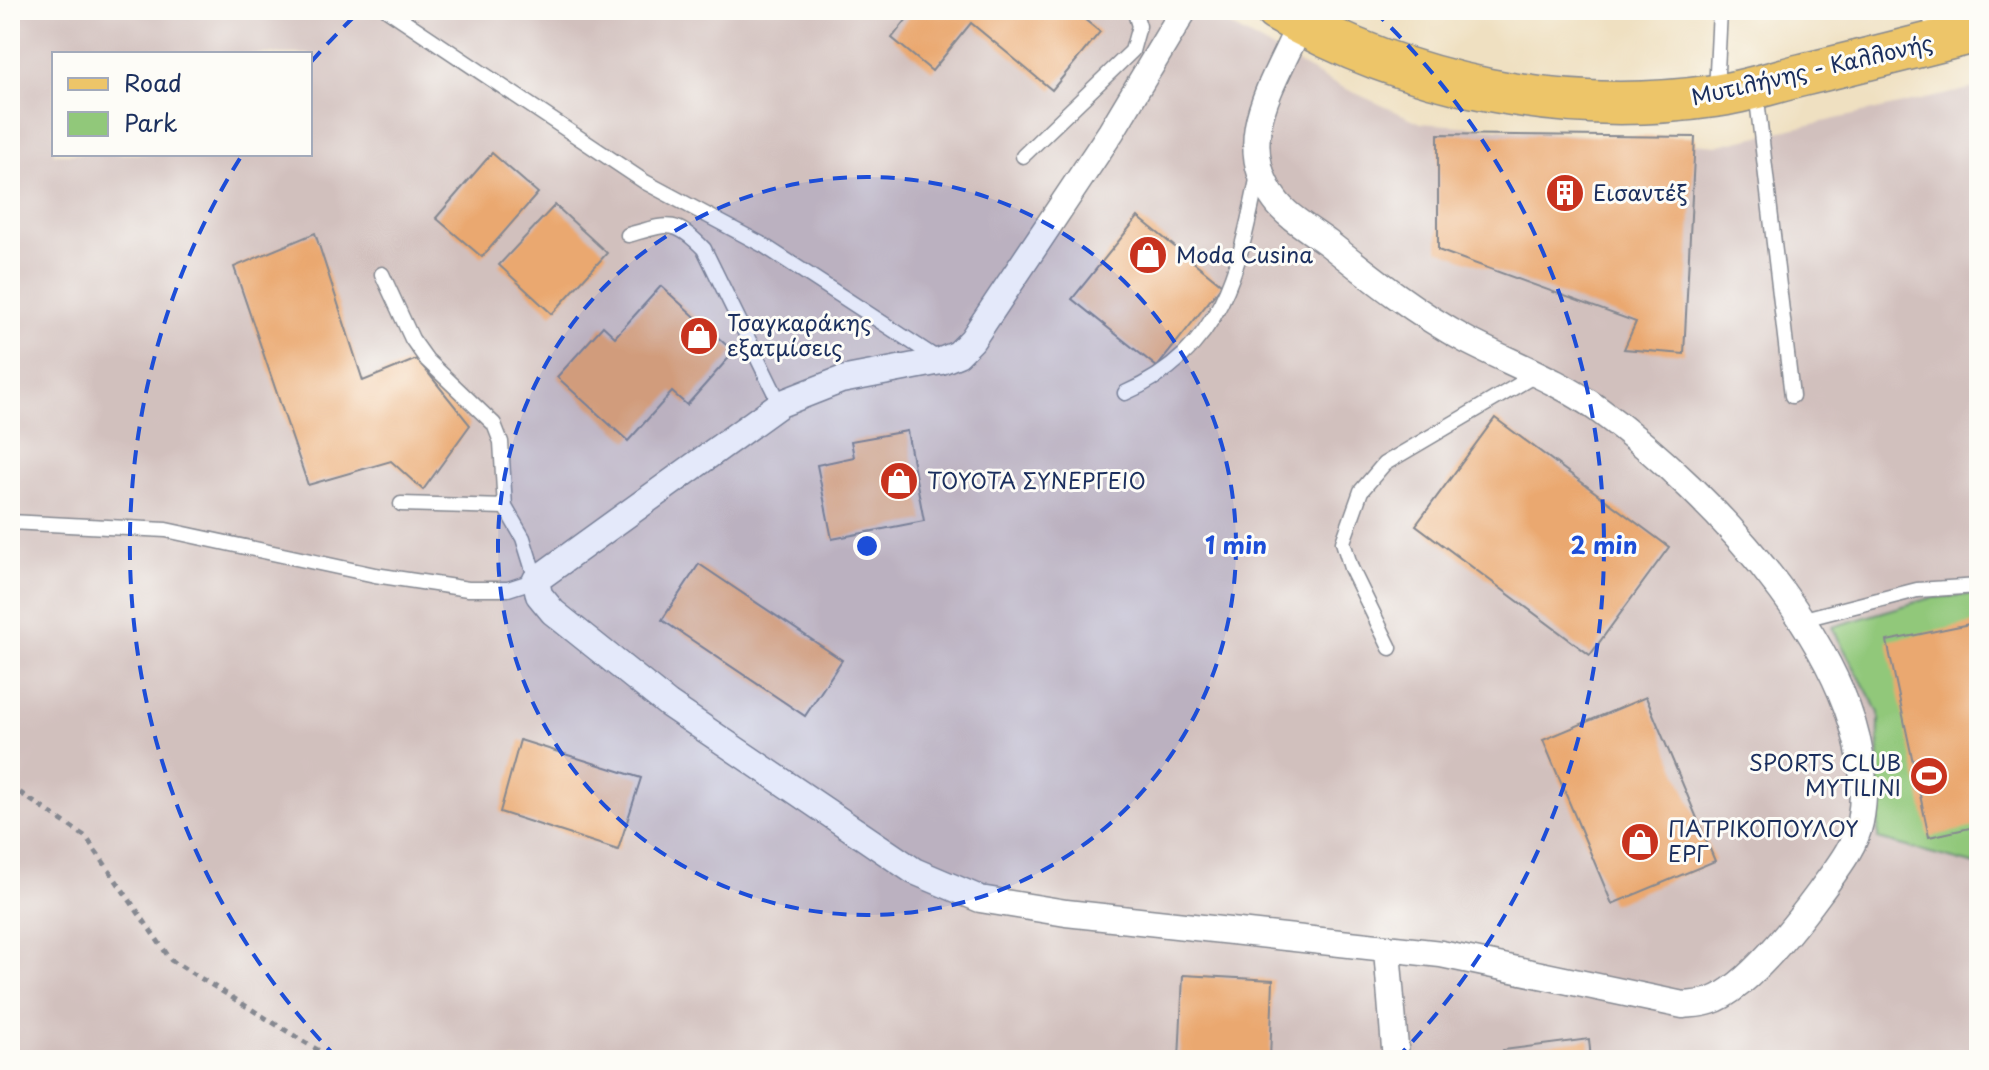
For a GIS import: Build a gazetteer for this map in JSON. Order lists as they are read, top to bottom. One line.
{"streets":{"main road":["Μυτιλήνης - Καλλονής"]},"places":{"building":["Εισαντέξ"],"shop":["Moda Cusina","Τσαγκαράκης εξατμίσεις","ΤΟΥΟΤΑ ΣΥΝΕΡΓΕΙΟ","ΠΑΤΡΙΚΟΠΟΥΛΟΥ ΕΡΓ"],"sports":["SPORTS CLUB MYTILINI"]},"legend":["Road","Park"],"rings":["1 min","2 min"]}
